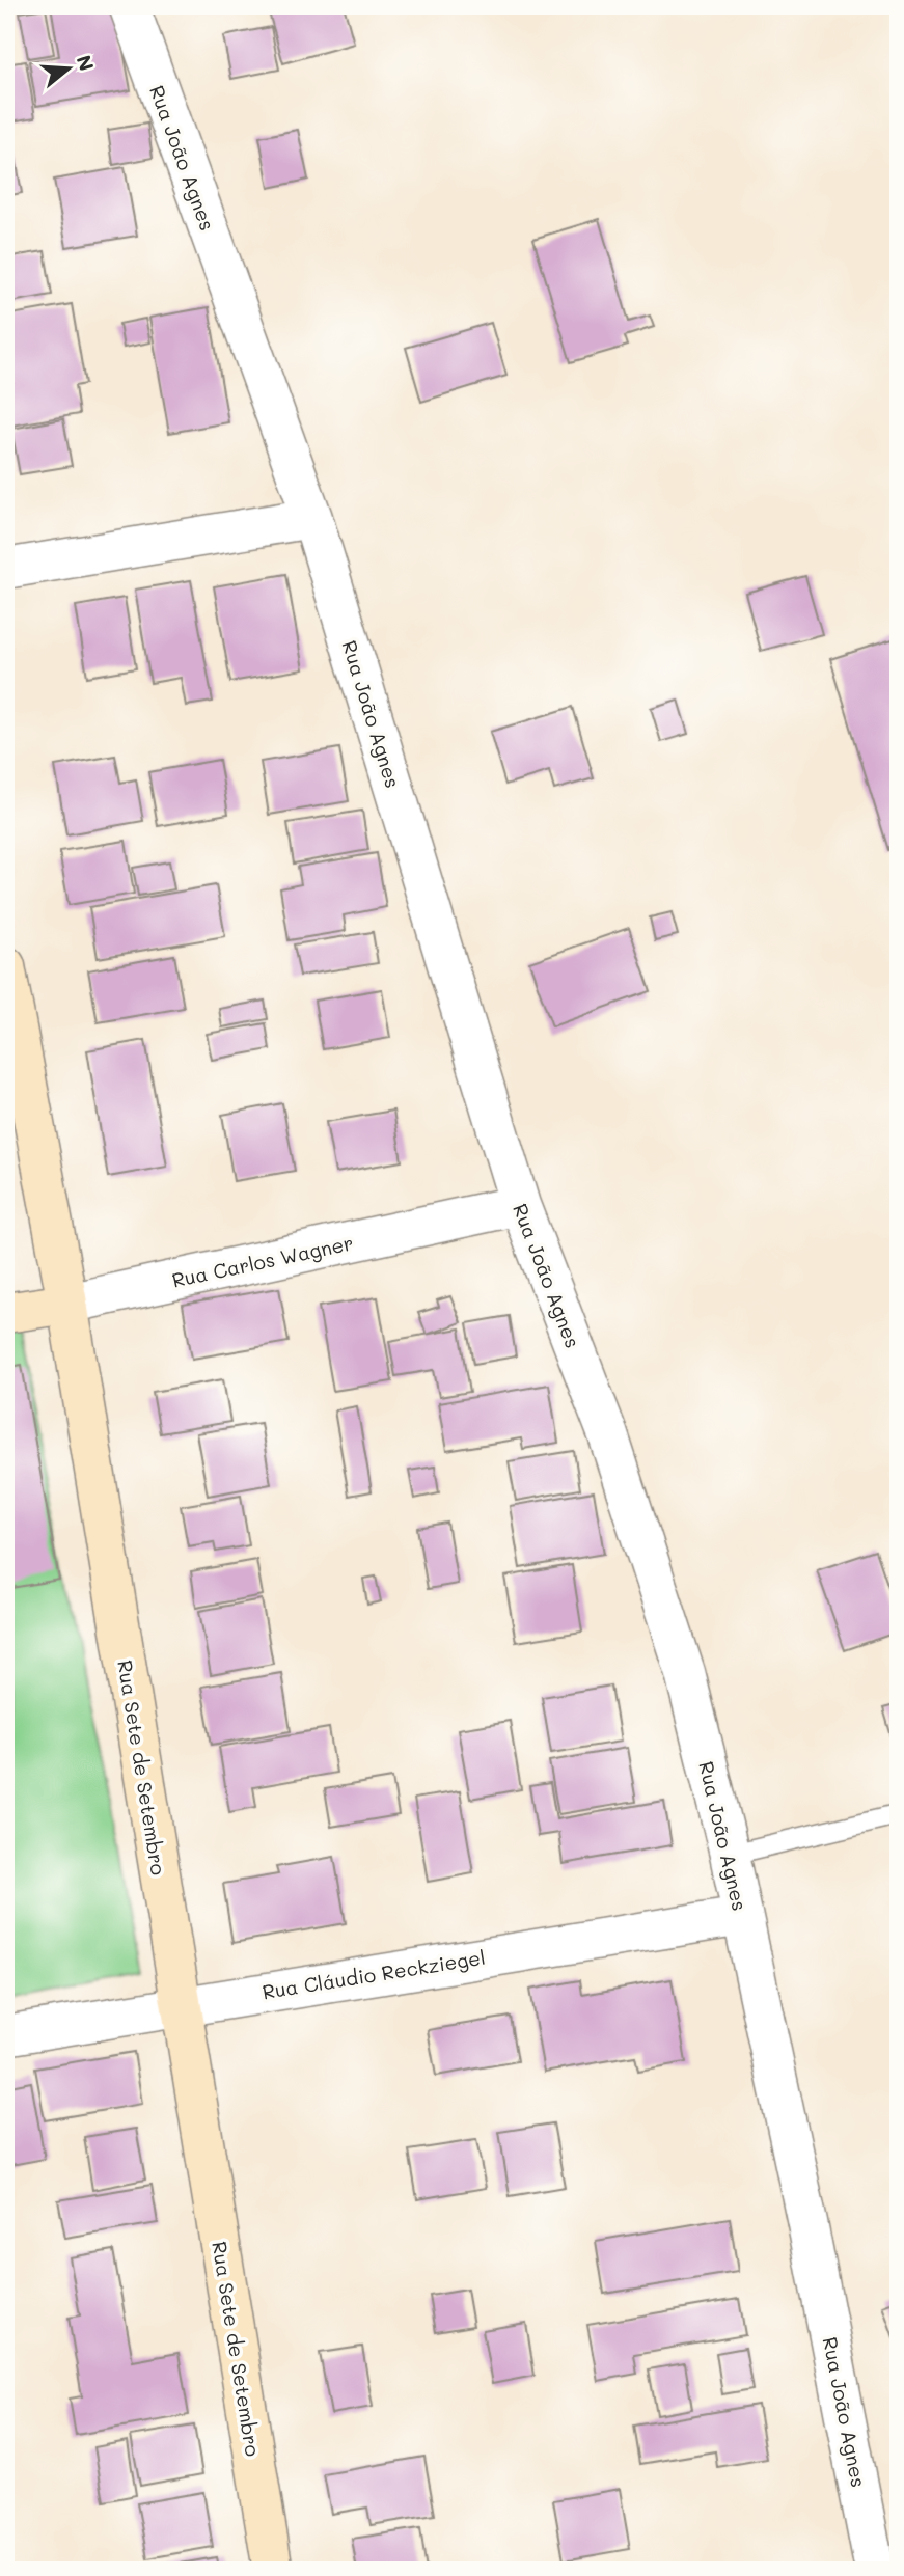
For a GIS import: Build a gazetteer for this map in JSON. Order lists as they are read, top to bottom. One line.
{"streets":{"street":["Rua João Agnes","Rua Carlos Wagner","Rua Sete de Setembro","Rua Cláudio Reckziegel"]},"crossings":[["Rua João Agnes","Rua Carlos Wagner"],["Rua João Agnes","Rua Cláudio Reckziegel"],["Rua Carlos Wagner","Rua Sete de Setembro"],["Rua Sete de Setembro","Rua Cláudio Reckziegel"]],"north":"right"}
